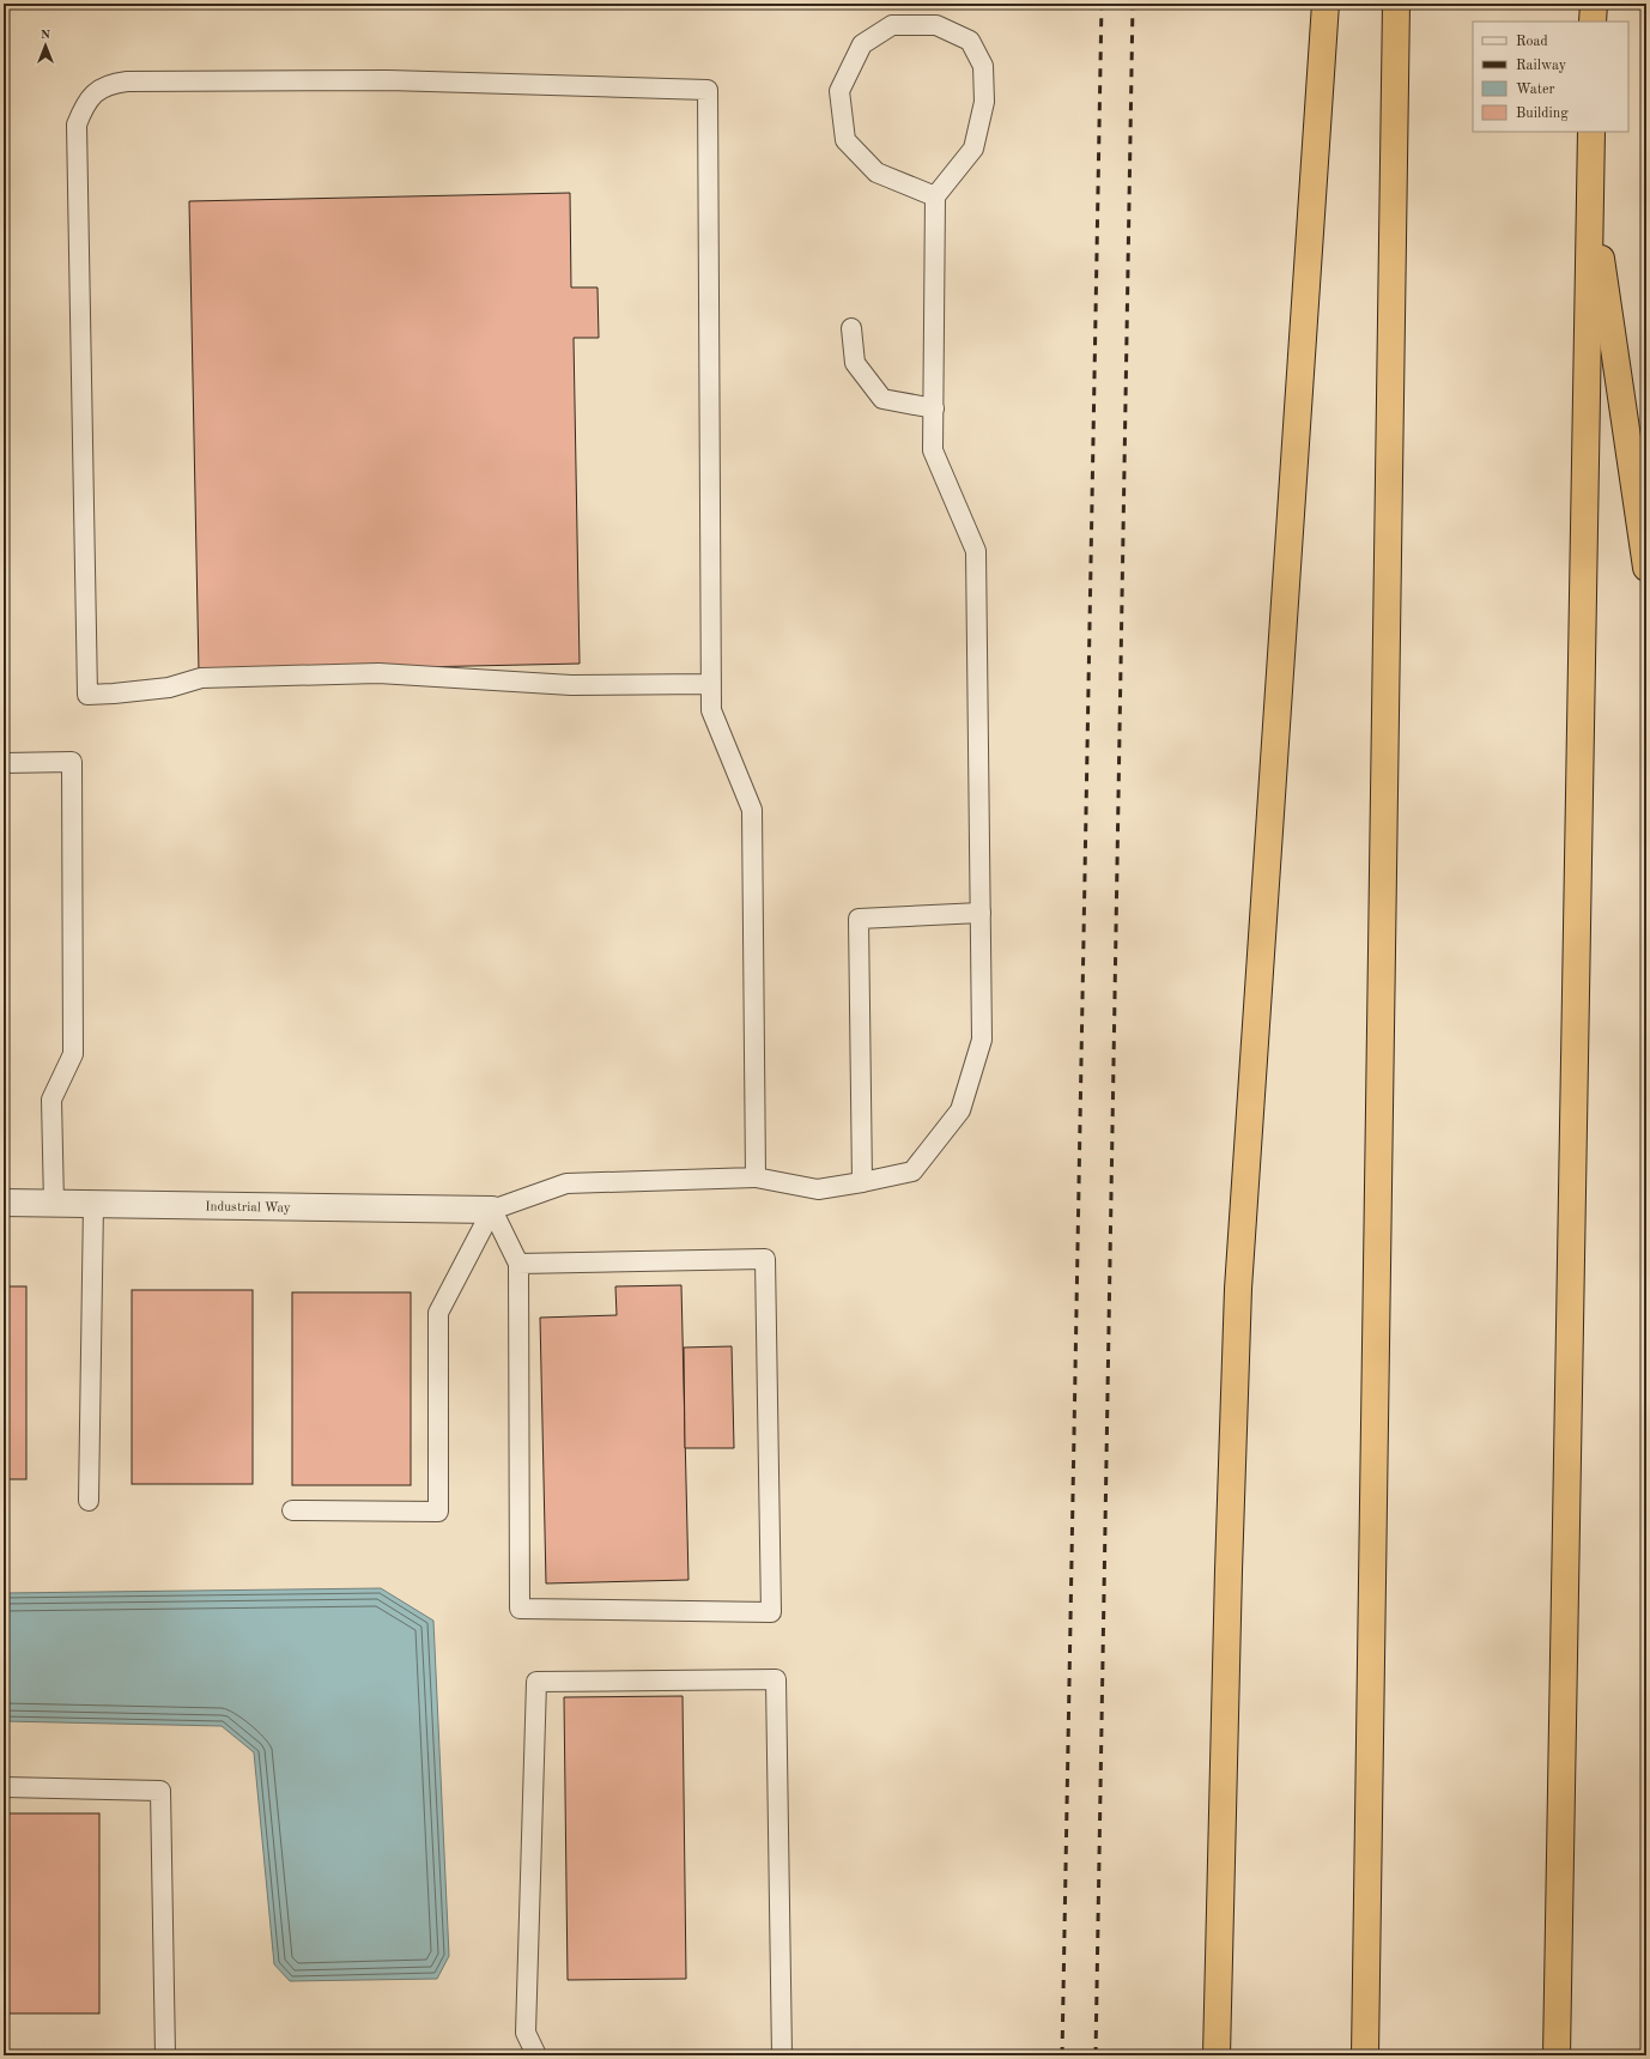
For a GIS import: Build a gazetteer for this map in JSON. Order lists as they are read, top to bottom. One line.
{"streets":{"street":["Industrial Way"]},"legend":["Road","Railway","Water","Building"],"north":"top"}
